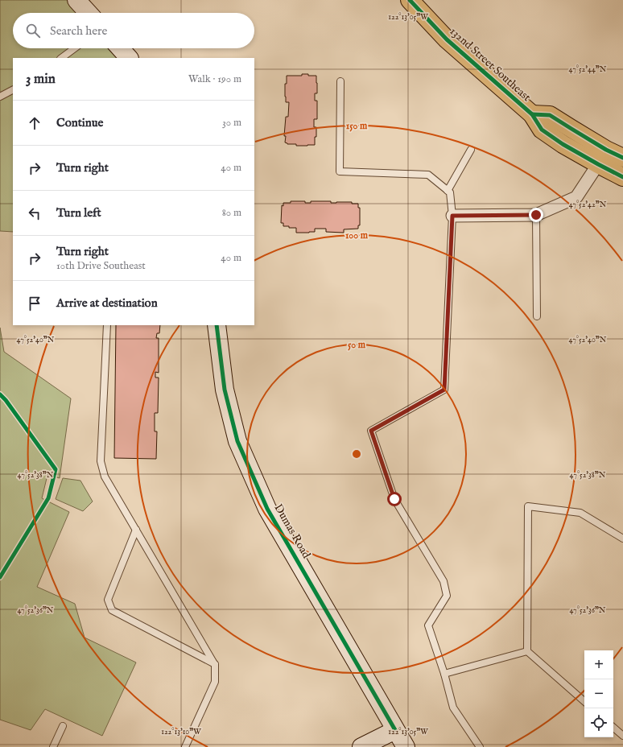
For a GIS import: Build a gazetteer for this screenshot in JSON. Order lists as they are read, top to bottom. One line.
{"streets":{"main road":["132nd Street Southeast"],"street":["Dumas Road"]},"page":{"search":"Search here","heading":["3 min","Walk · 190 m"],"list":[["Continue","30 m"],["Turn right","40 m"],["Turn left","80 m"],["Turn right","10th Drive Southeast","40 m"],"Arrive at destination"],"map_buttons":["+","−"]},"coordinates":["122°13'05\"W","47°52'44\"N","47°52'42\"N","47°52'40\"N","47°52'38\"N","47°52'36\"N","122°13'10\"W"],"rings":["150 m","100 m","50 m"]}
